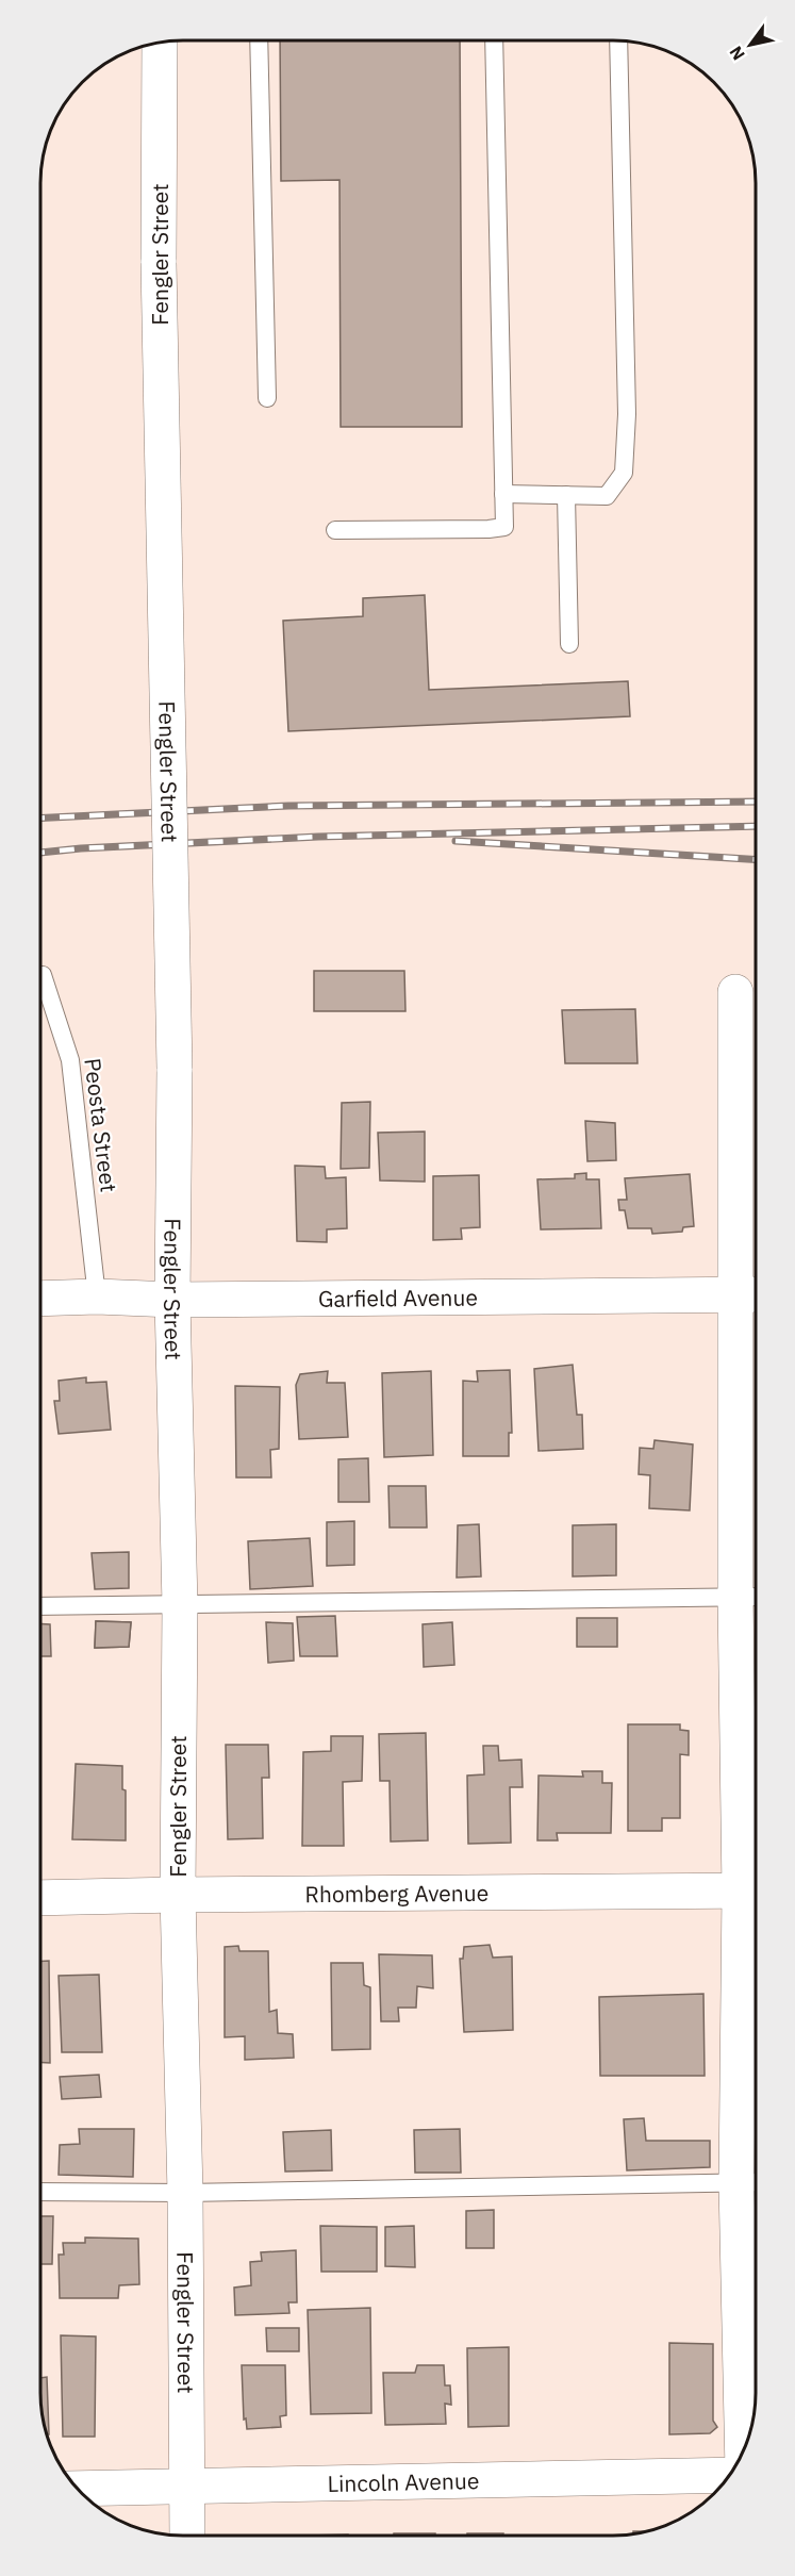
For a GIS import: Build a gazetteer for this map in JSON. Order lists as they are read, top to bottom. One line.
{"streets":{"street":["Fengler Street","Garfield Avenue","Rhomberg Avenue","Lincoln Avenue"],"lane":["Peosta Street"]},"crossings":[["Fengler Street","Garfield Avenue"],["Fengler Street","Rhomberg Avenue"],["Fengler Street","Lincoln Avenue"],["Peosta Street","Garfield Avenue"]],"north":"bottom left"}
